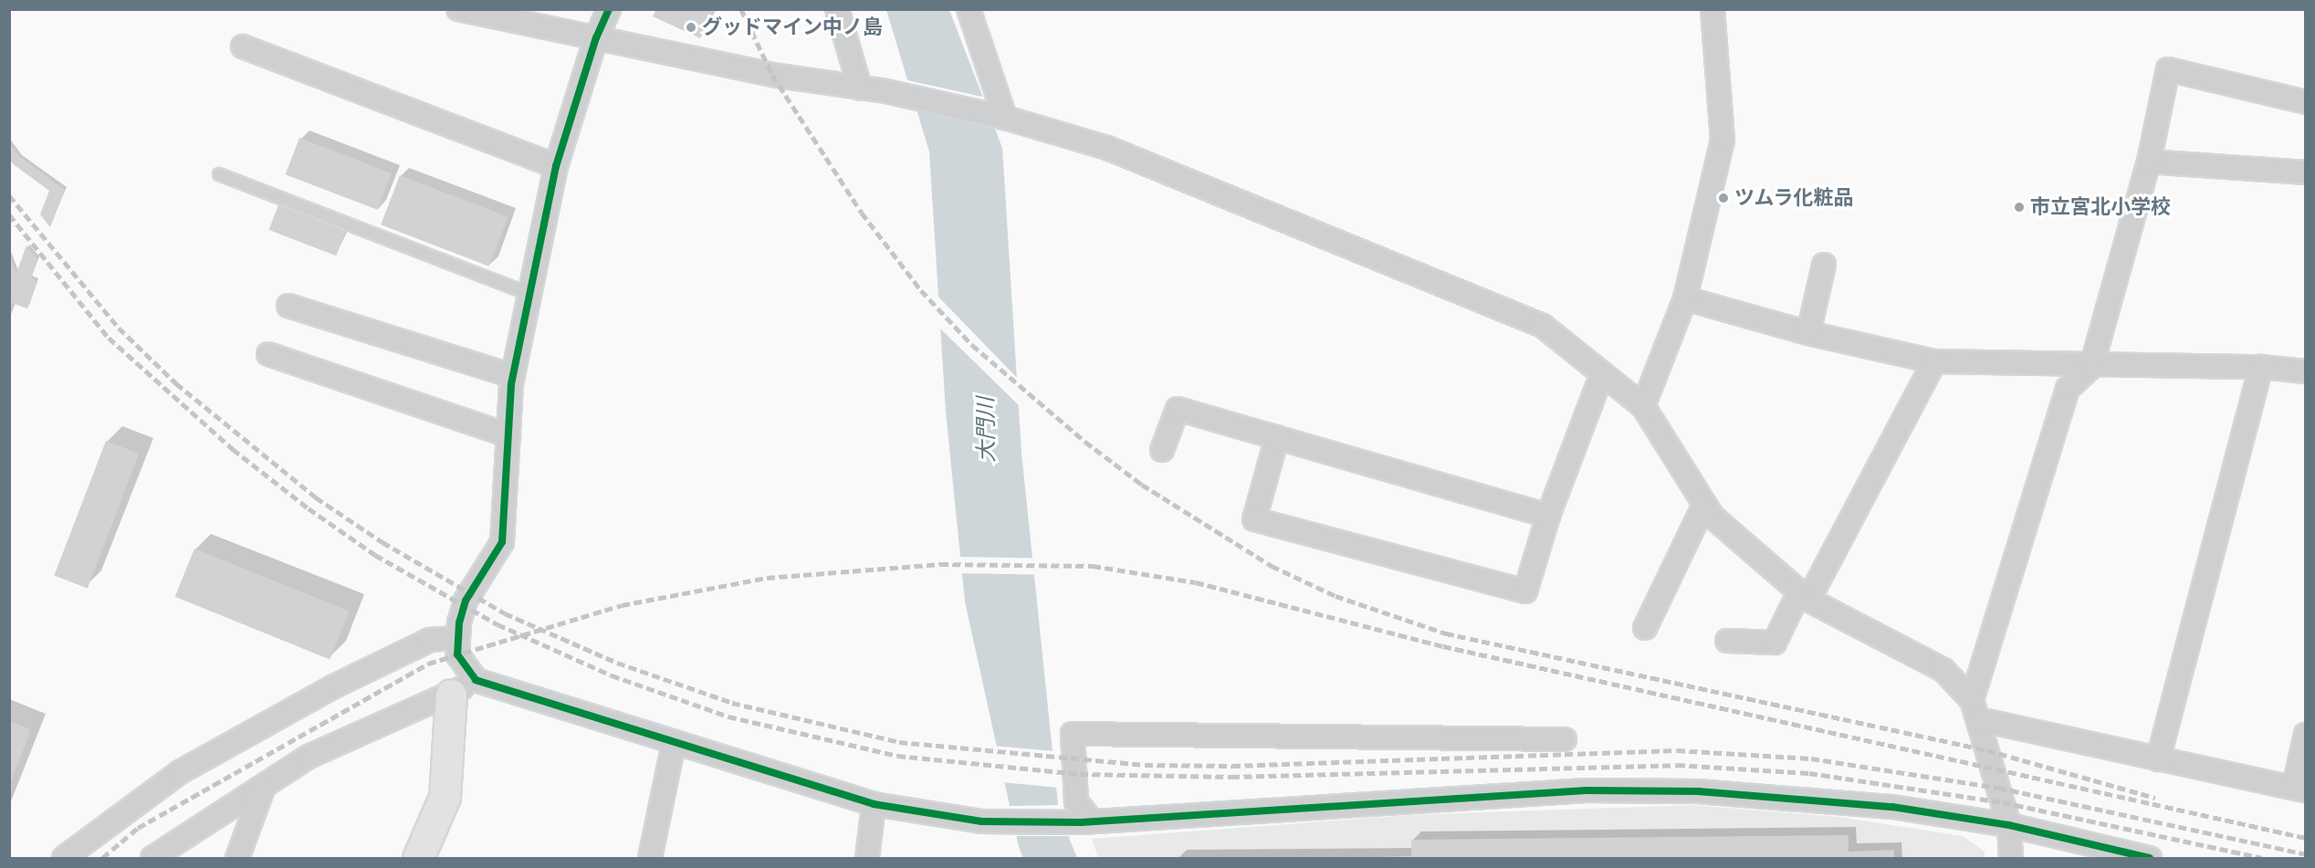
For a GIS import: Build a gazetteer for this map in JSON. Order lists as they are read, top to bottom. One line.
{"water":["大門川"],"places":["グッドマイン中ノ島","ツムラ化粧品","市立宮北小学校"]}
